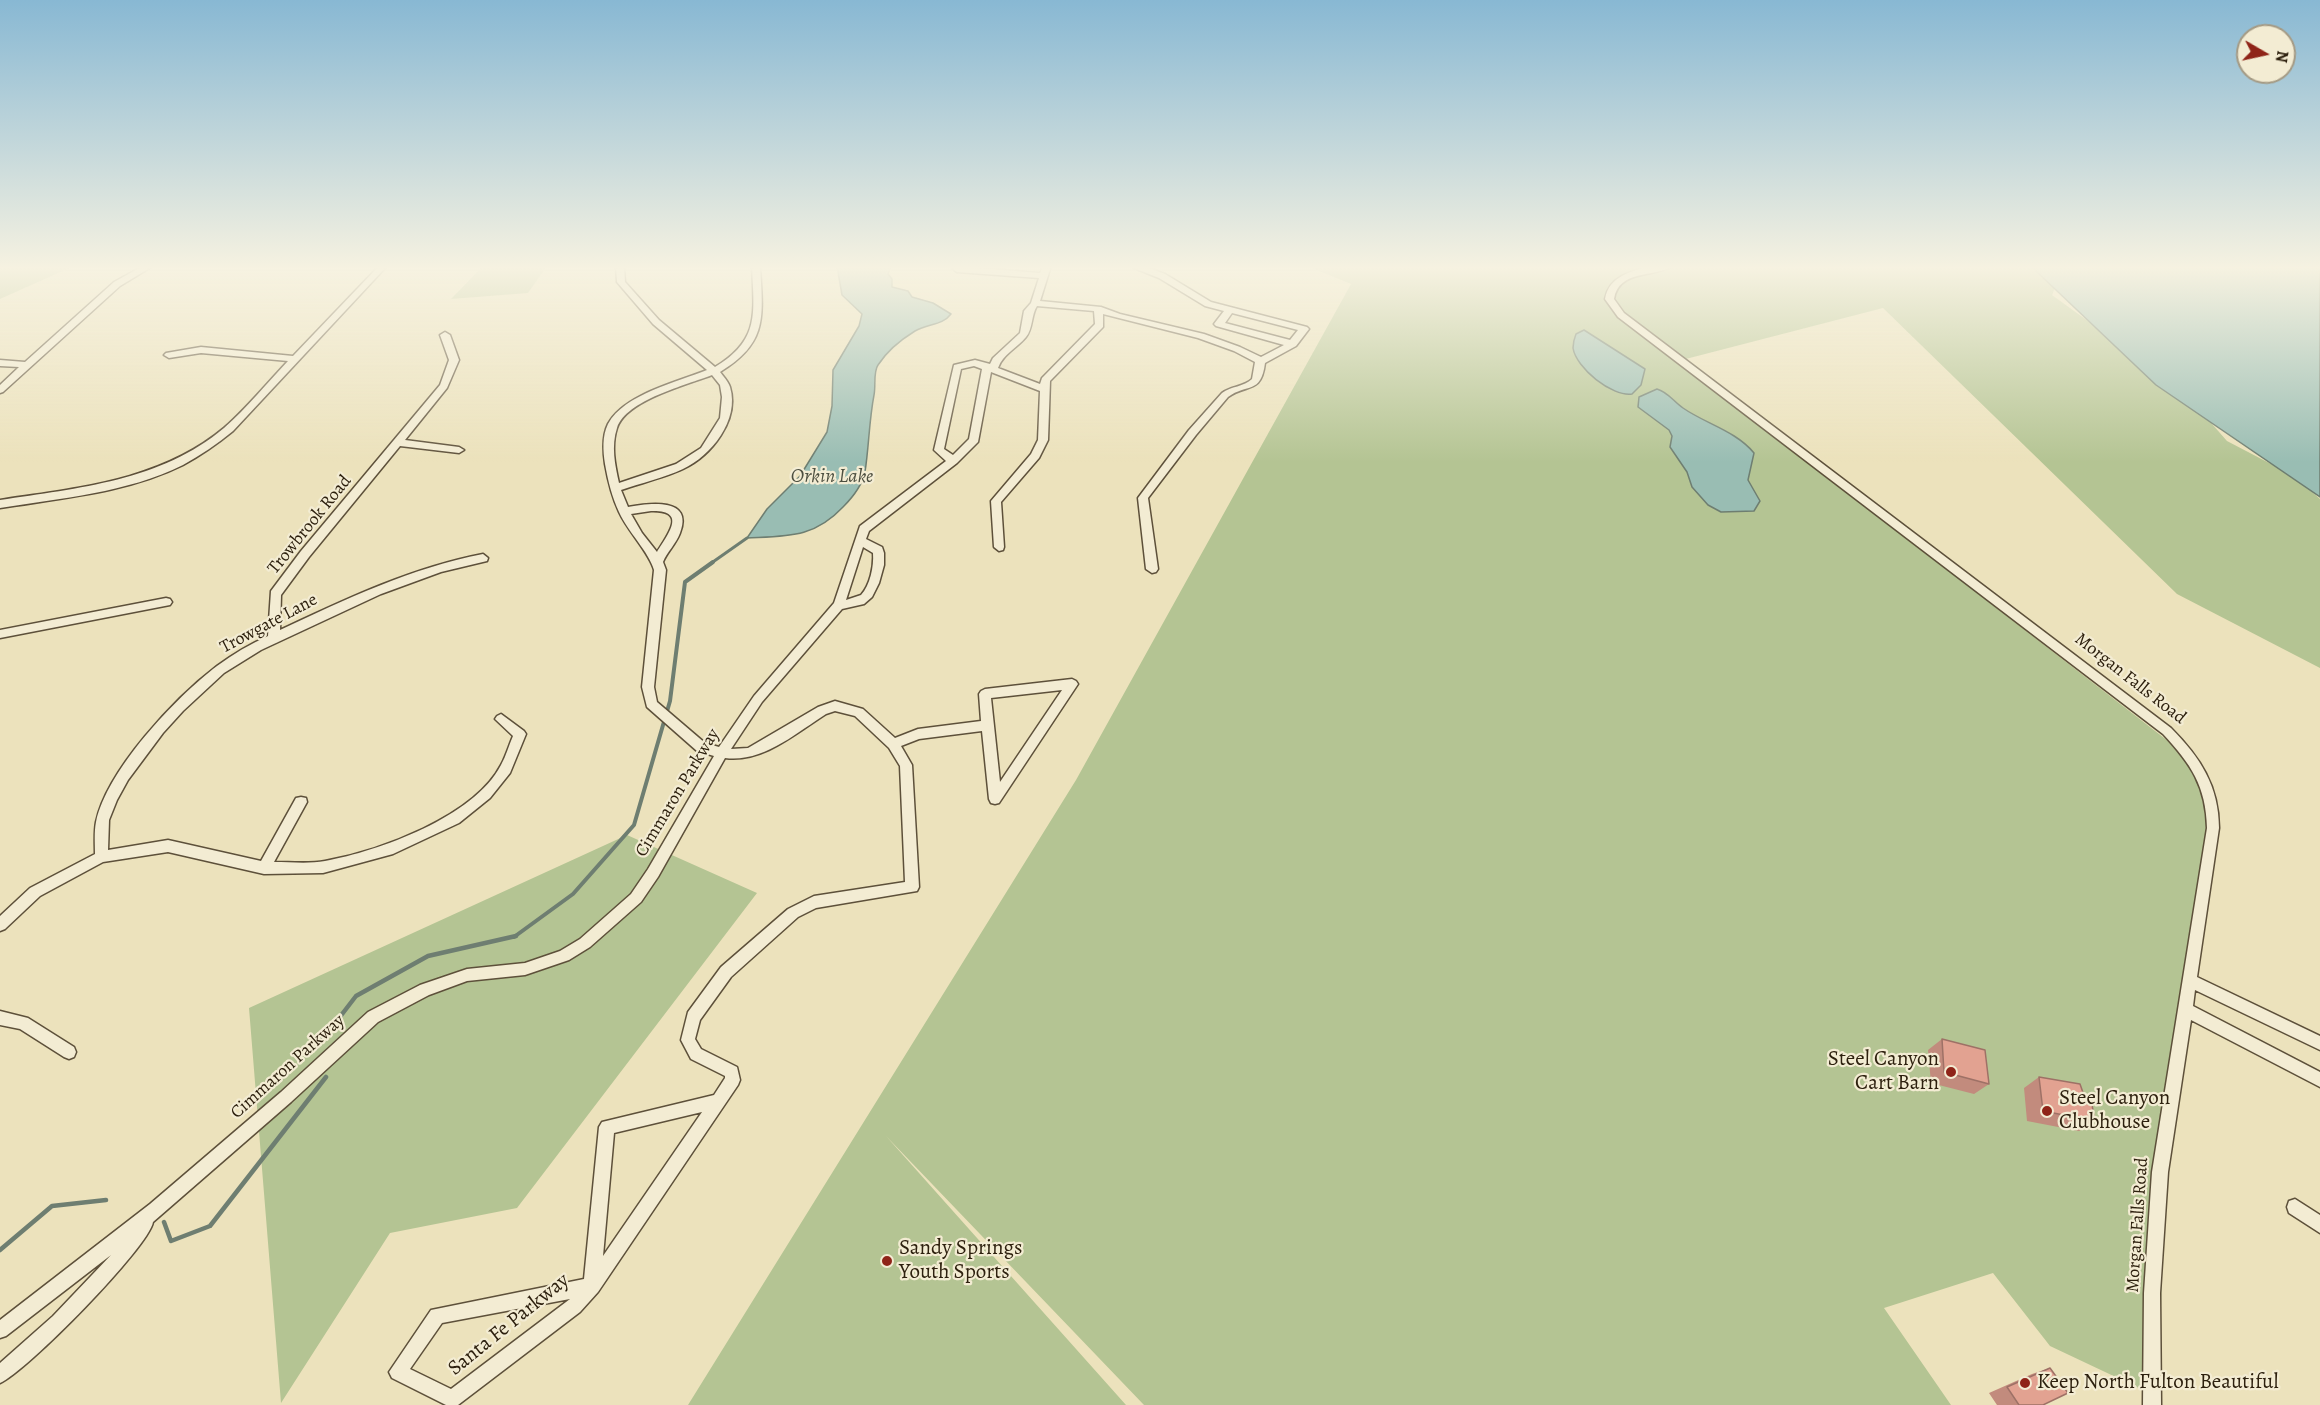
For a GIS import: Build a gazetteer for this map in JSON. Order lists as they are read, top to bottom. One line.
{"streets":{"street":["Trowbrook Road","Trowgate Lane","Morgan Falls Road","Cimmaron Parkway","Santa Fe Parkway"]},"crossings":[["Trowbrook Road","Trowgate Lane"],["Cimmaron Parkway","Santa Fe Parkway"]],"water":["Orkin Lake"],"places":["Steel Canyon Cart Barn","Steel Canyon Clubhouse","Sandy Springs Youth Sports","Keep North Fulton Beautiful"],"north":"right"}
